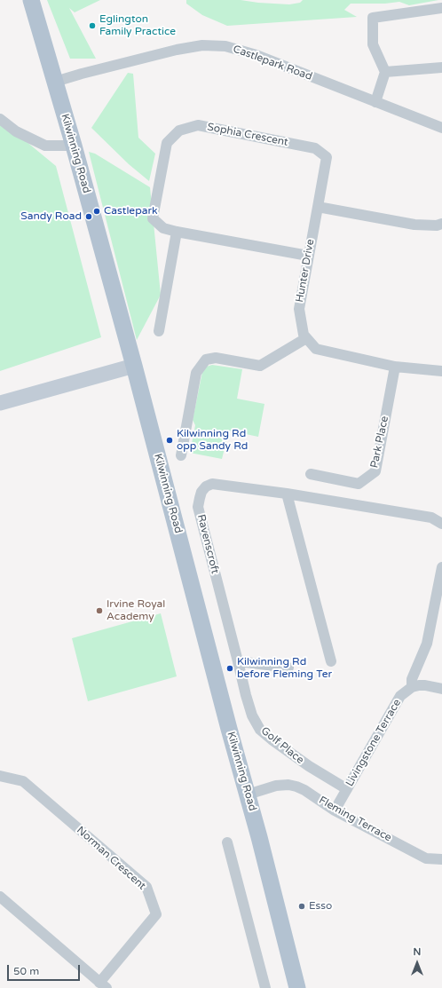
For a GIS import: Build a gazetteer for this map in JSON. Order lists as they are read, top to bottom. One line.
{"streets":{"main road":["Kilwinning Road"],"street":["Castlepark Road","Sophia Crescent","Hunter Drive","Park Place","Ravenscroft","Livingstone Terrace","Golf Place","Fleming Terrace","Norman Crescent"]},"crossings":[["Castlepark Road","Kilwinning Road"],["Sophia Crescent","Hunter Drive"],["Kilwinning Road","Fleming Terrace"],["Ravenscroft","Golf Place"],["Livingstone Terrace","Golf Place"],["Livingstone Terrace","Fleming Terrace"]],"places":["Eglington Family Practice","Castlepark","Sandy Road","Kilwinning Rd opp Sandy Rd","Irvine Royal Academy","Kilwinning Rd before Fleming Ter","Esso"],"scale_bar":"50 m","north":"top"}
